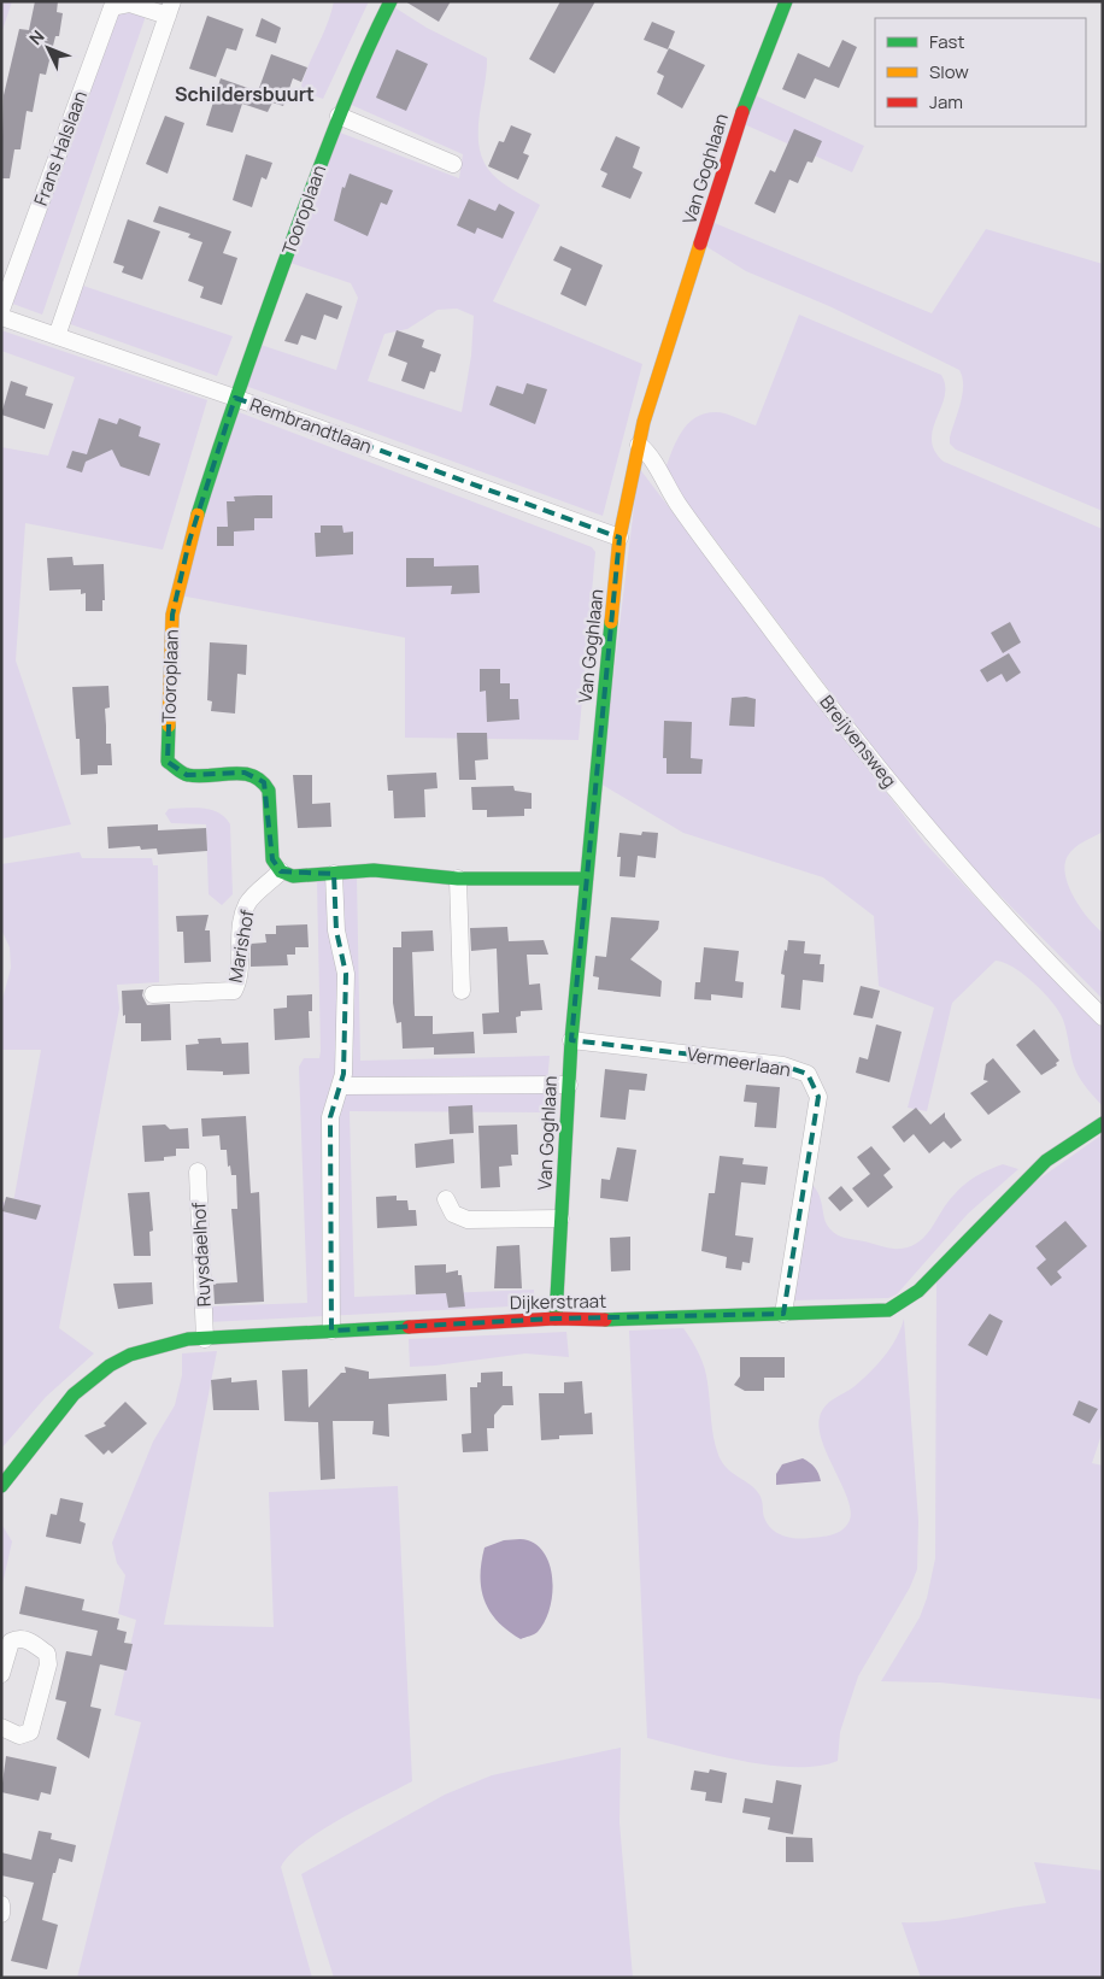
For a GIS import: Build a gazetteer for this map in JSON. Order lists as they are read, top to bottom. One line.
{"streets":{"street":["Frans Halslaan","Van Goghlaan","Tooroplaan","Rembrandtlaan","Breijvensweg","Marishof","Vermeerlaan","Ruysdaelhof","Dijkerstraat"]},"crossings":[["Frans Halslaan","Rembrandtlaan"],["Van Goghlaan","Rembrandtlaan"],["Van Goghlaan","Breijvensweg"],["Van Goghlaan","Vermeerlaan"],["Van Goghlaan","Dijkerstraat"],["Tooroplaan","Rembrandtlaan"],["Tooroplaan","Marishof"],["Vermeerlaan","Dijkerstraat"],["Ruysdaelhof","Dijkerstraat"]],"districts":["Schildersbuurt"],"legend":["Fast","Slow","Jam"],"north":"top left"}
